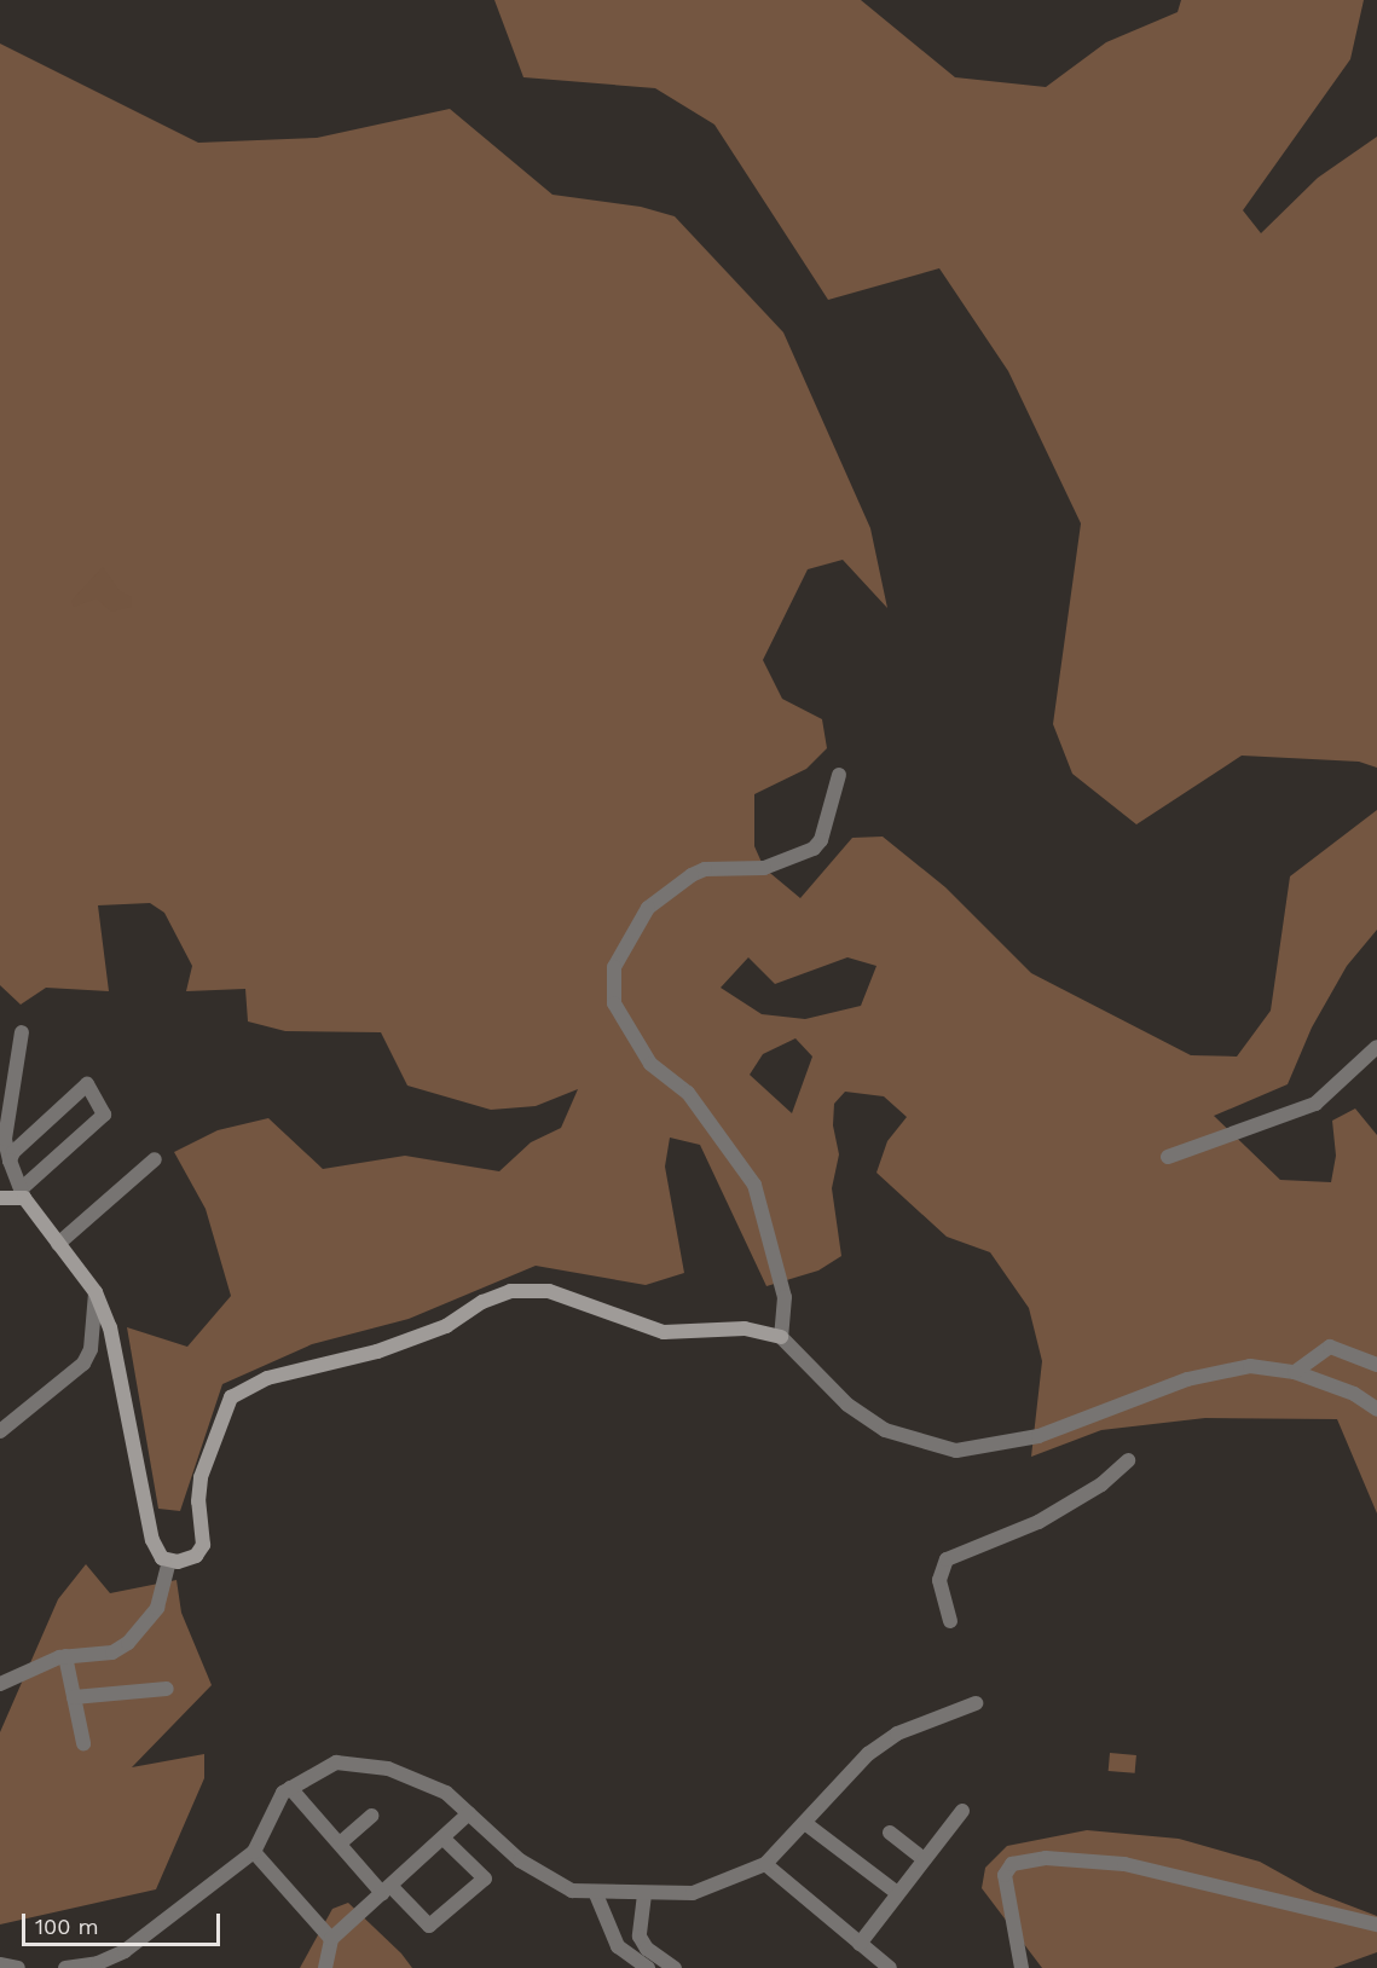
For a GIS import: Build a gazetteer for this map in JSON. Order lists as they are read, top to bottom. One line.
{"scale_bar":"100 m"}
